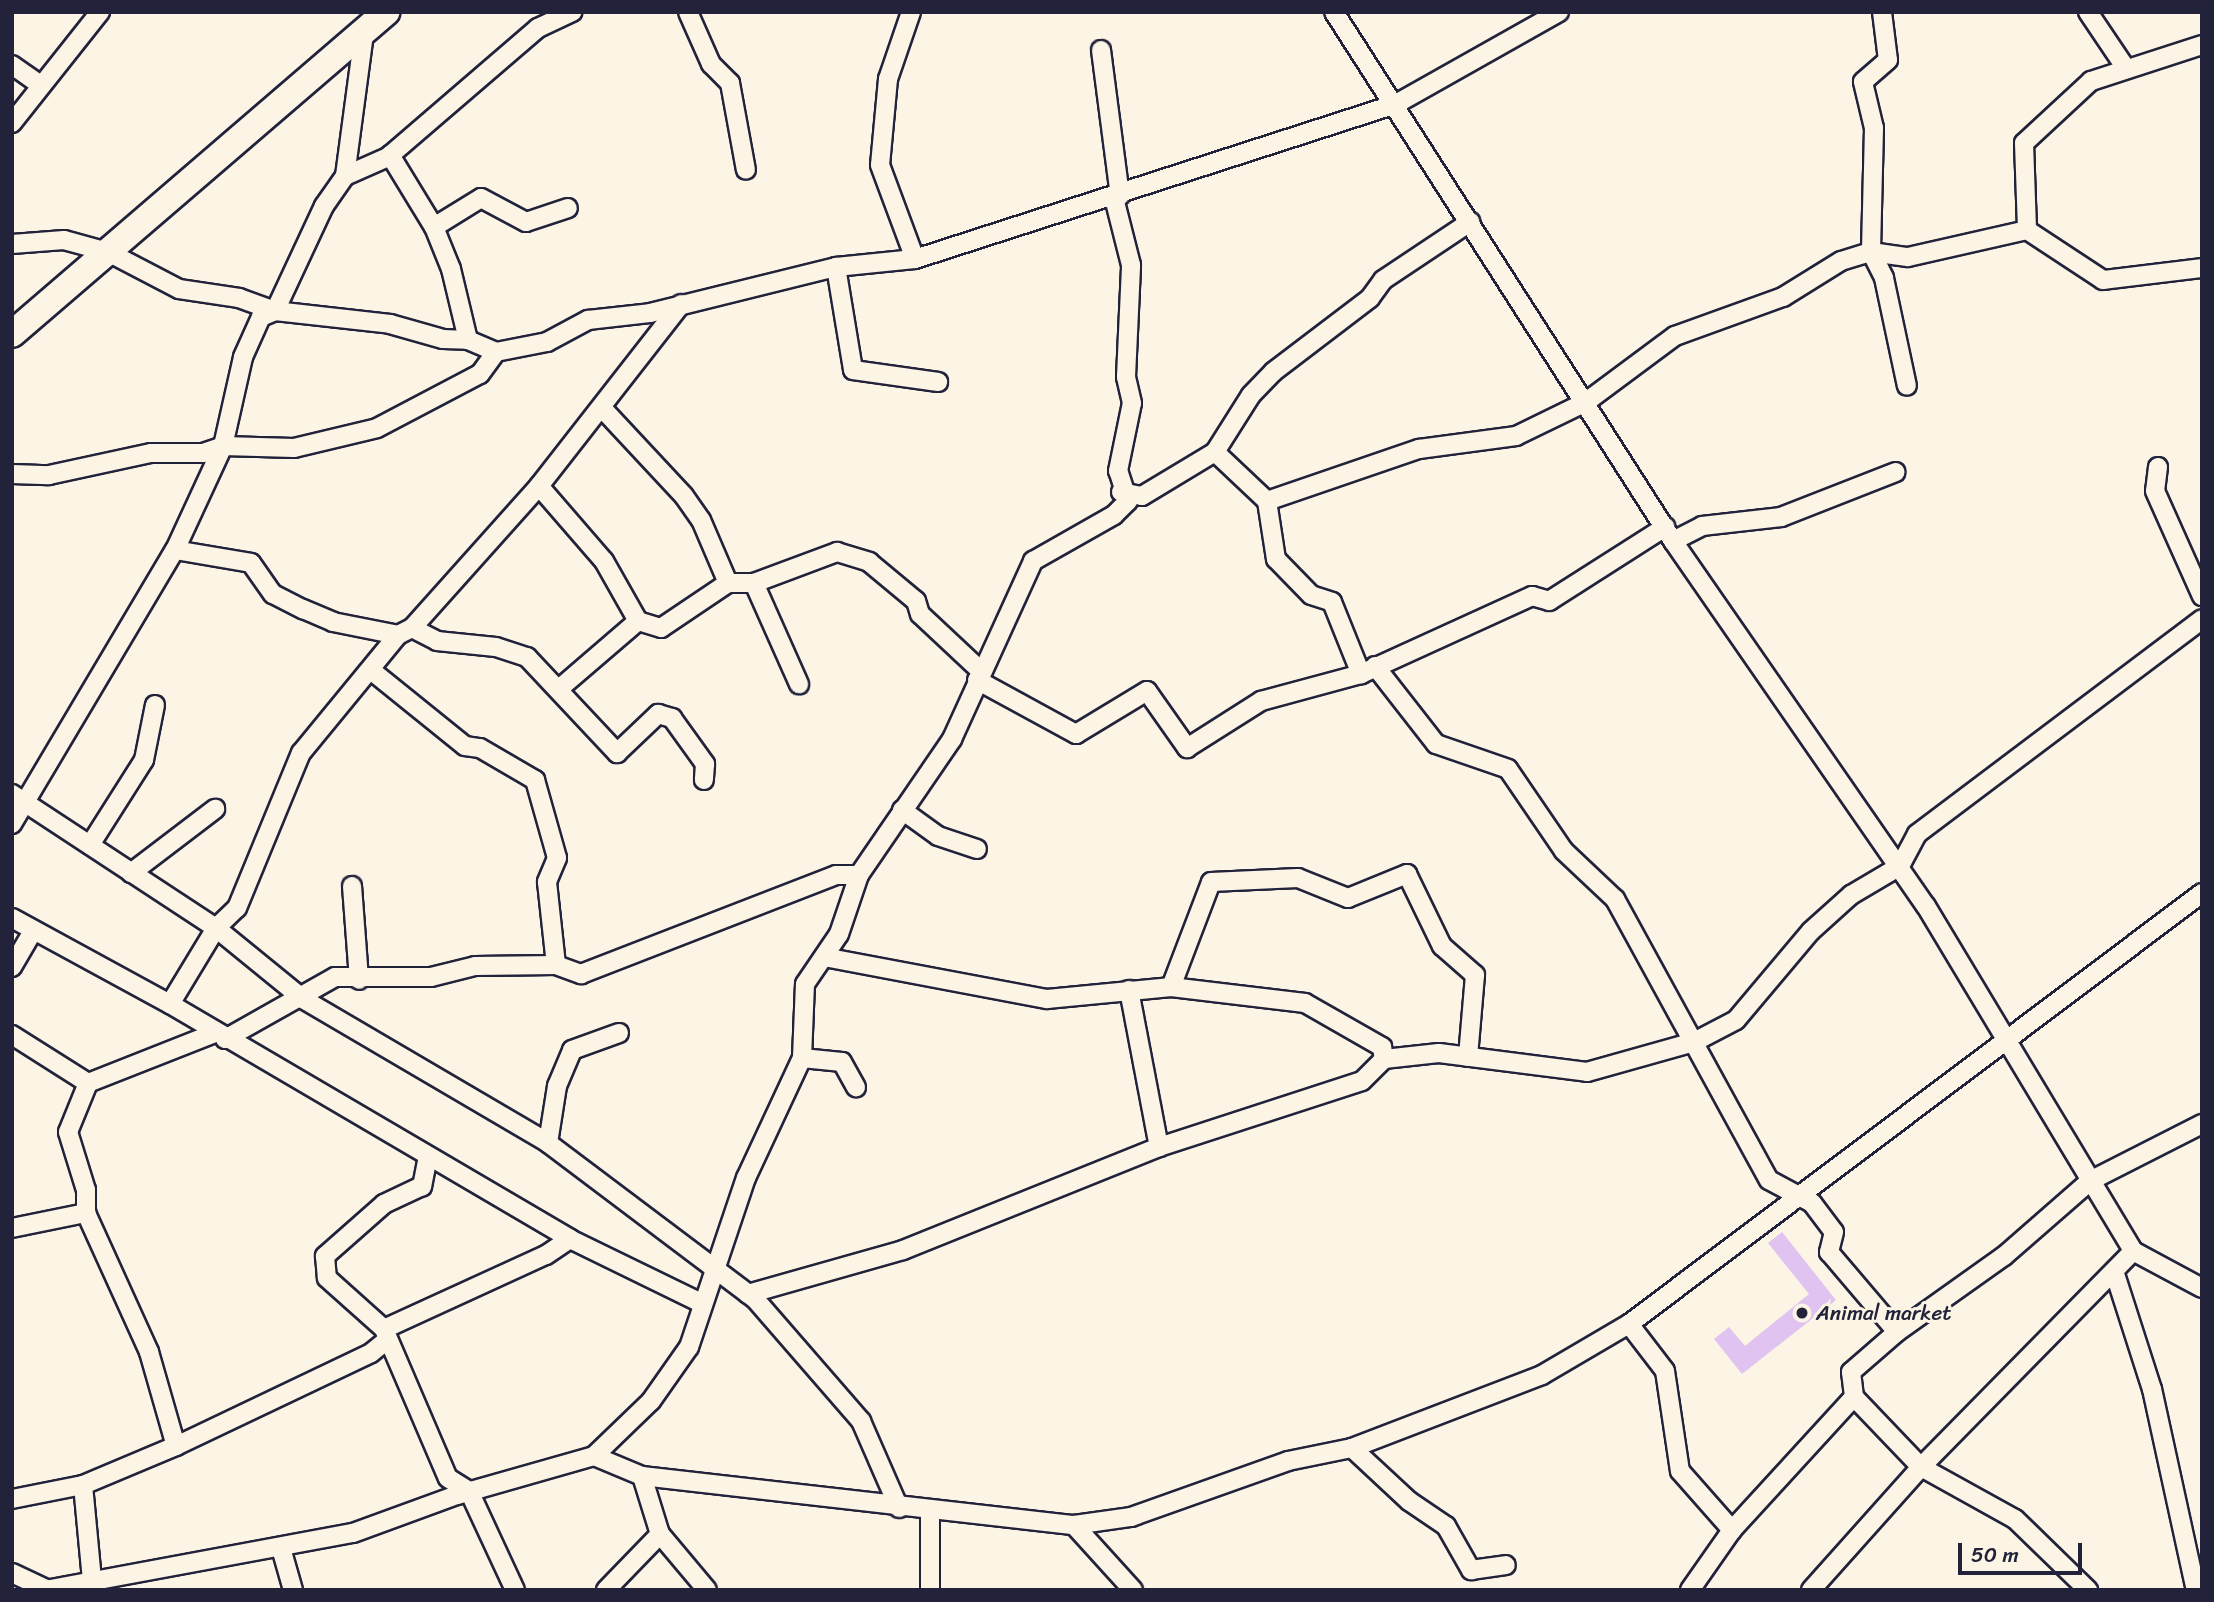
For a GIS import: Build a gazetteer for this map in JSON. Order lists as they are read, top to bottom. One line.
{"places":["Animal market"],"scale_bar":"50 m"}
